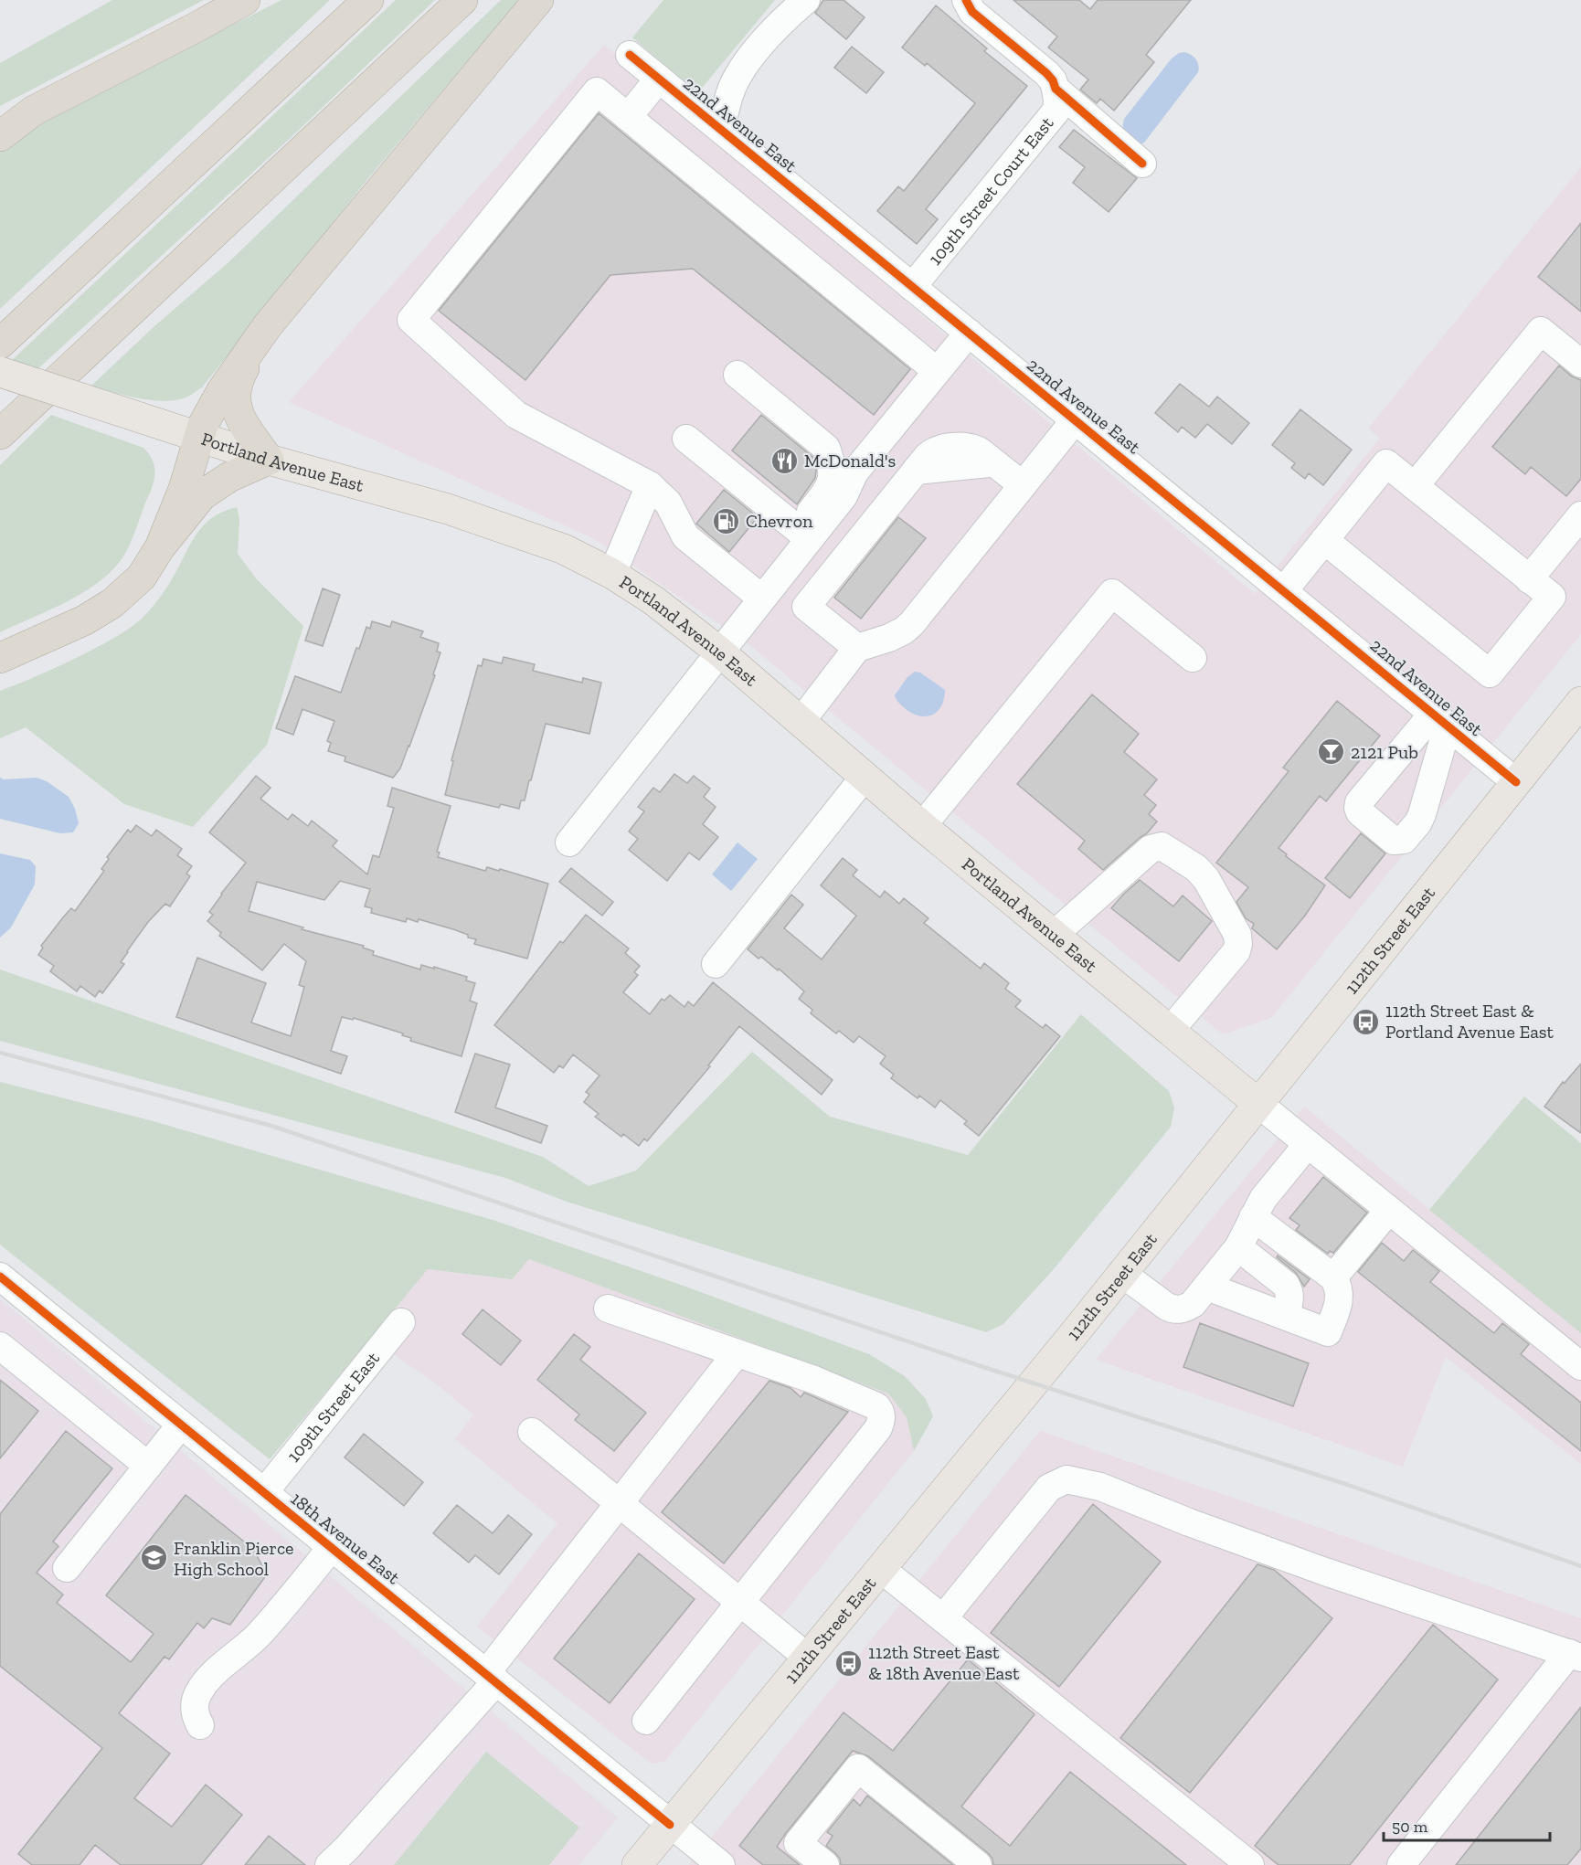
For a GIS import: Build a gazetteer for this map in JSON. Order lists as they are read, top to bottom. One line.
{"streets":{"main road":["Portland Avenue East","112th Street East"],"street":["22nd Avenue East","109th Street Court East","109th Street East","18th Avenue East"]},"crossings":[["22nd Avenue East","109th Street Court East"],["22nd Avenue East","112th Street East"],["Portland Avenue East","112th Street East"],["112th Street East","18th Avenue East"],["109th Street East","18th Avenue East"]],"places":{"restaurant":["McDonald's"],"fuel station":["Chevron"],"bar":["2121 Pub"],"bus stop":["112th Street East & Portland Avenue East","112th Street East & 18th Avenue East"],"school or university":["Franklin Pierce High School"]},"scale_bar":"50 m"}
